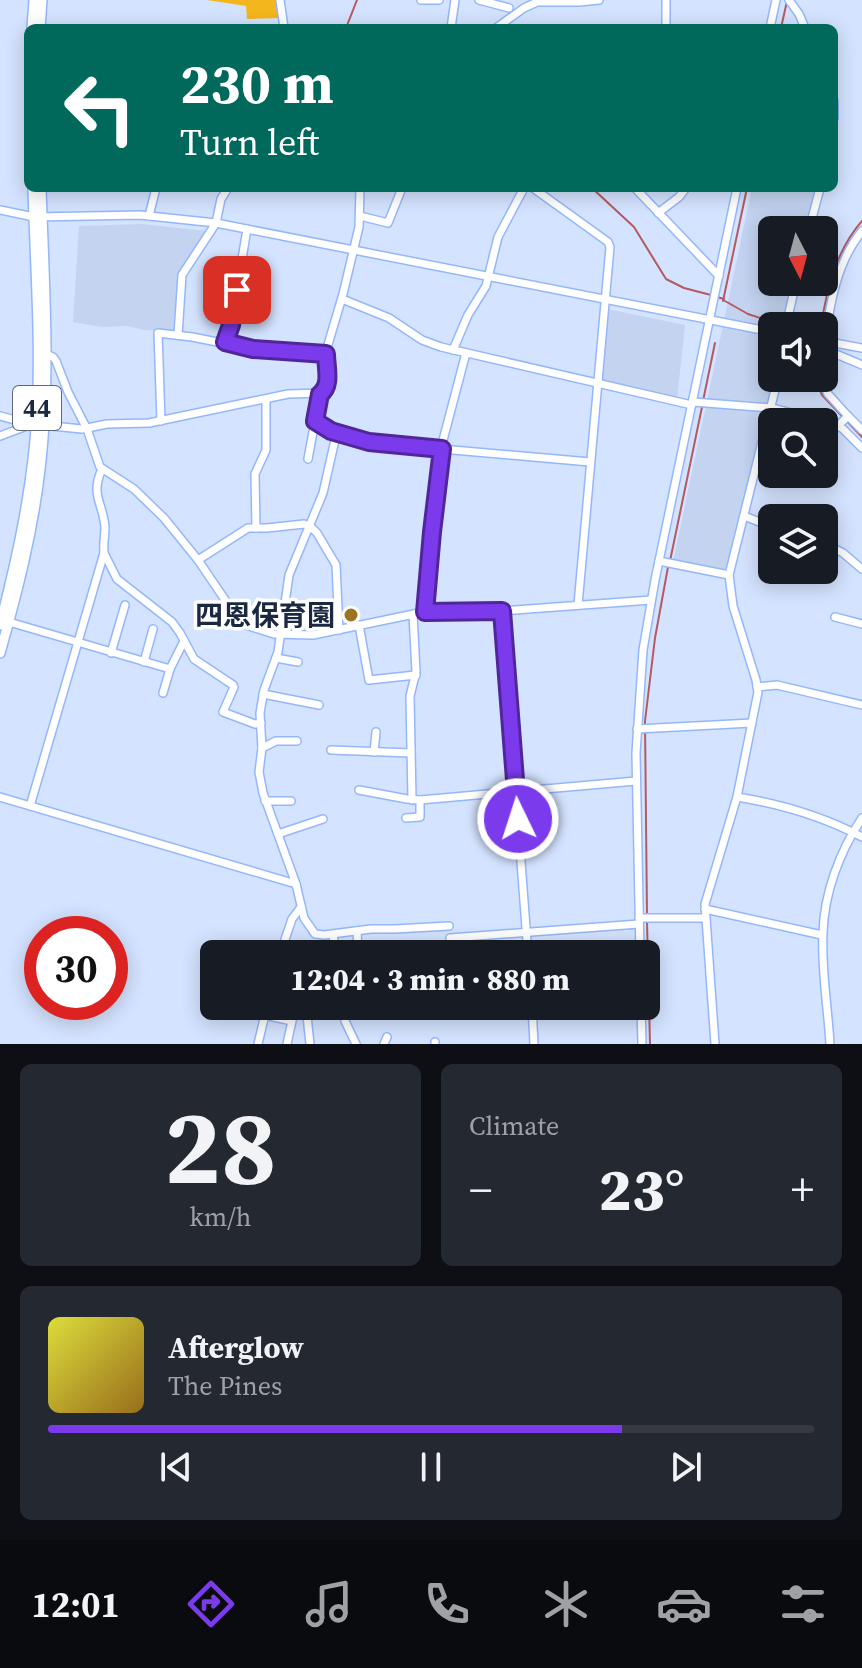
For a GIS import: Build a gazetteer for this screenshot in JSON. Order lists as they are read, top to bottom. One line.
{"streets":{"main road":["44"]},"places":["四恩保育園"],"north":"bottom","page":{"turn":["230 m","Turn left"],"limit":"30","trip":"12:04 · 3 min · 880 m","tile":[["28","km/h"],"Climate"],"heat":["−","23°","+"],"song":["Afterglow","The Pines"],"tabs":"12:01"}}
